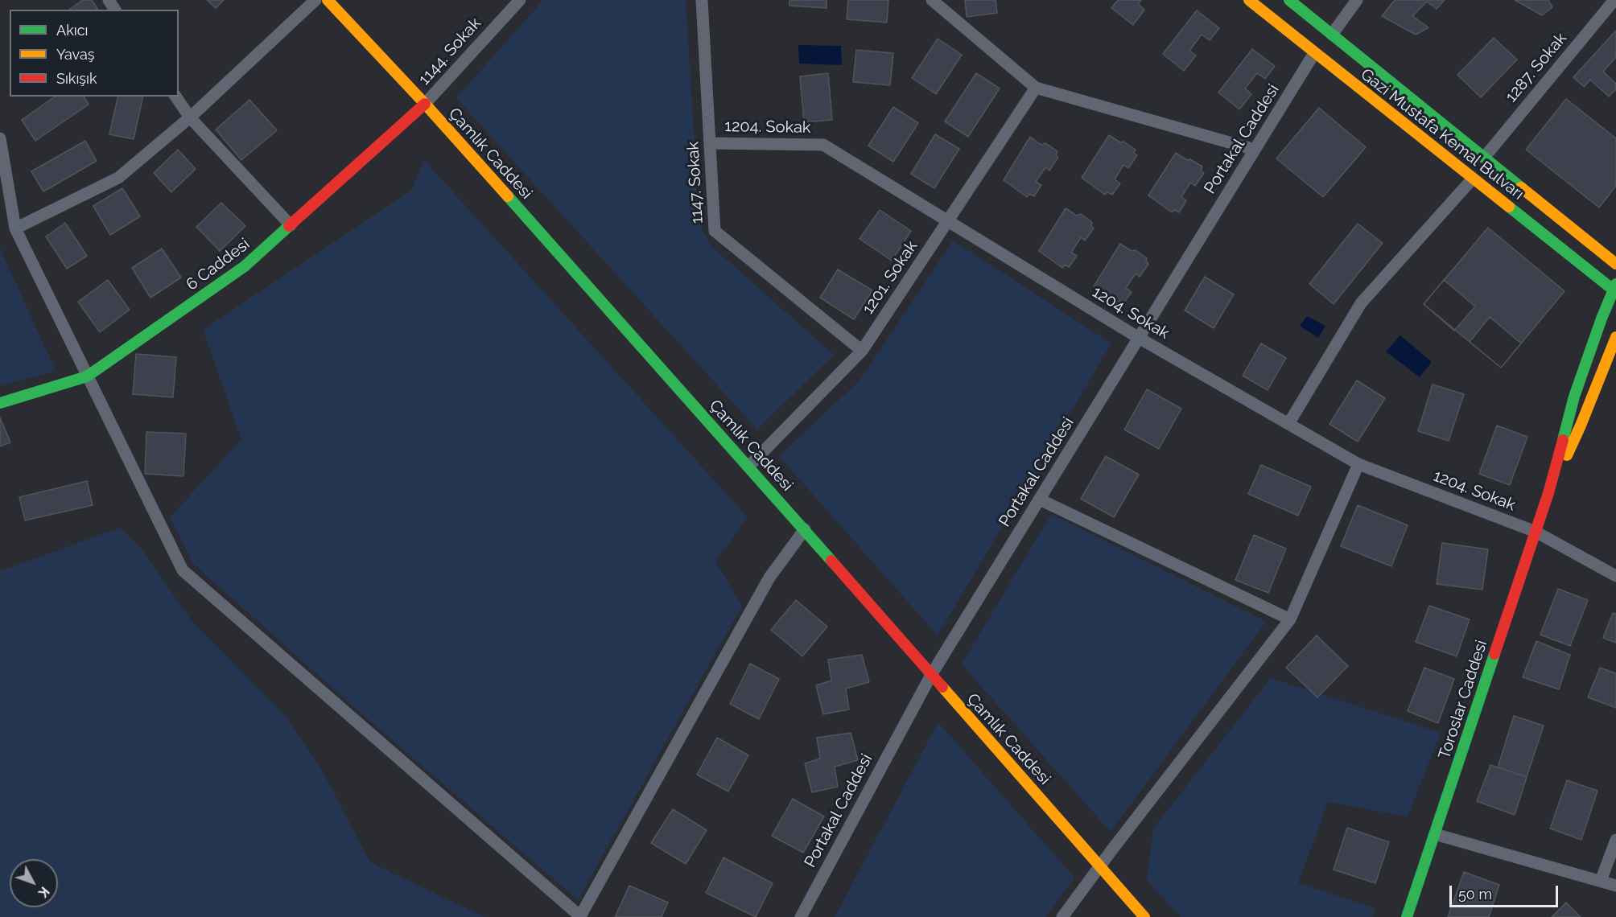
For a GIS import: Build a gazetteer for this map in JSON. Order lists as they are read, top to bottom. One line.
{"streets":{"street":["1144. Sokak","1287. Sokak","1204. Sokak","Gazi Mustafa Kemal Bulvarı","Portakal Caddesi","Çamlık Caddesi","1147. Sokak","6 Caddesi","1201. Sokak","Toroslar Caddesi"]},"crossings":[["1144. Sokak","Çamlık Caddesi"],["1144. Sokak","6 Caddesi"],["1287. Sokak","Gazi Mustafa Kemal Bulvarı"],["1204. Sokak","Portakal Caddesi"],["1204. Sokak","1147. Sokak"],["1204. Sokak","1201. Sokak"],["1204. Sokak","Toroslar Caddesi"],["Gazi Mustafa Kemal Bulvarı","Portakal Caddesi"],["Gazi Mustafa Kemal Bulvarı","Toroslar Caddesi"],["Portakal Caddesi","Çamlık Caddesi"],["Çamlık Caddesi","6 Caddesi"],["Çamlık Caddesi","1201. Sokak"],["1147. Sokak","1201. Sokak"]],"legend":["Akıcı","Yavaş","Sıkışık"],"scale_bar":"50 m","north":"bottom right"}
